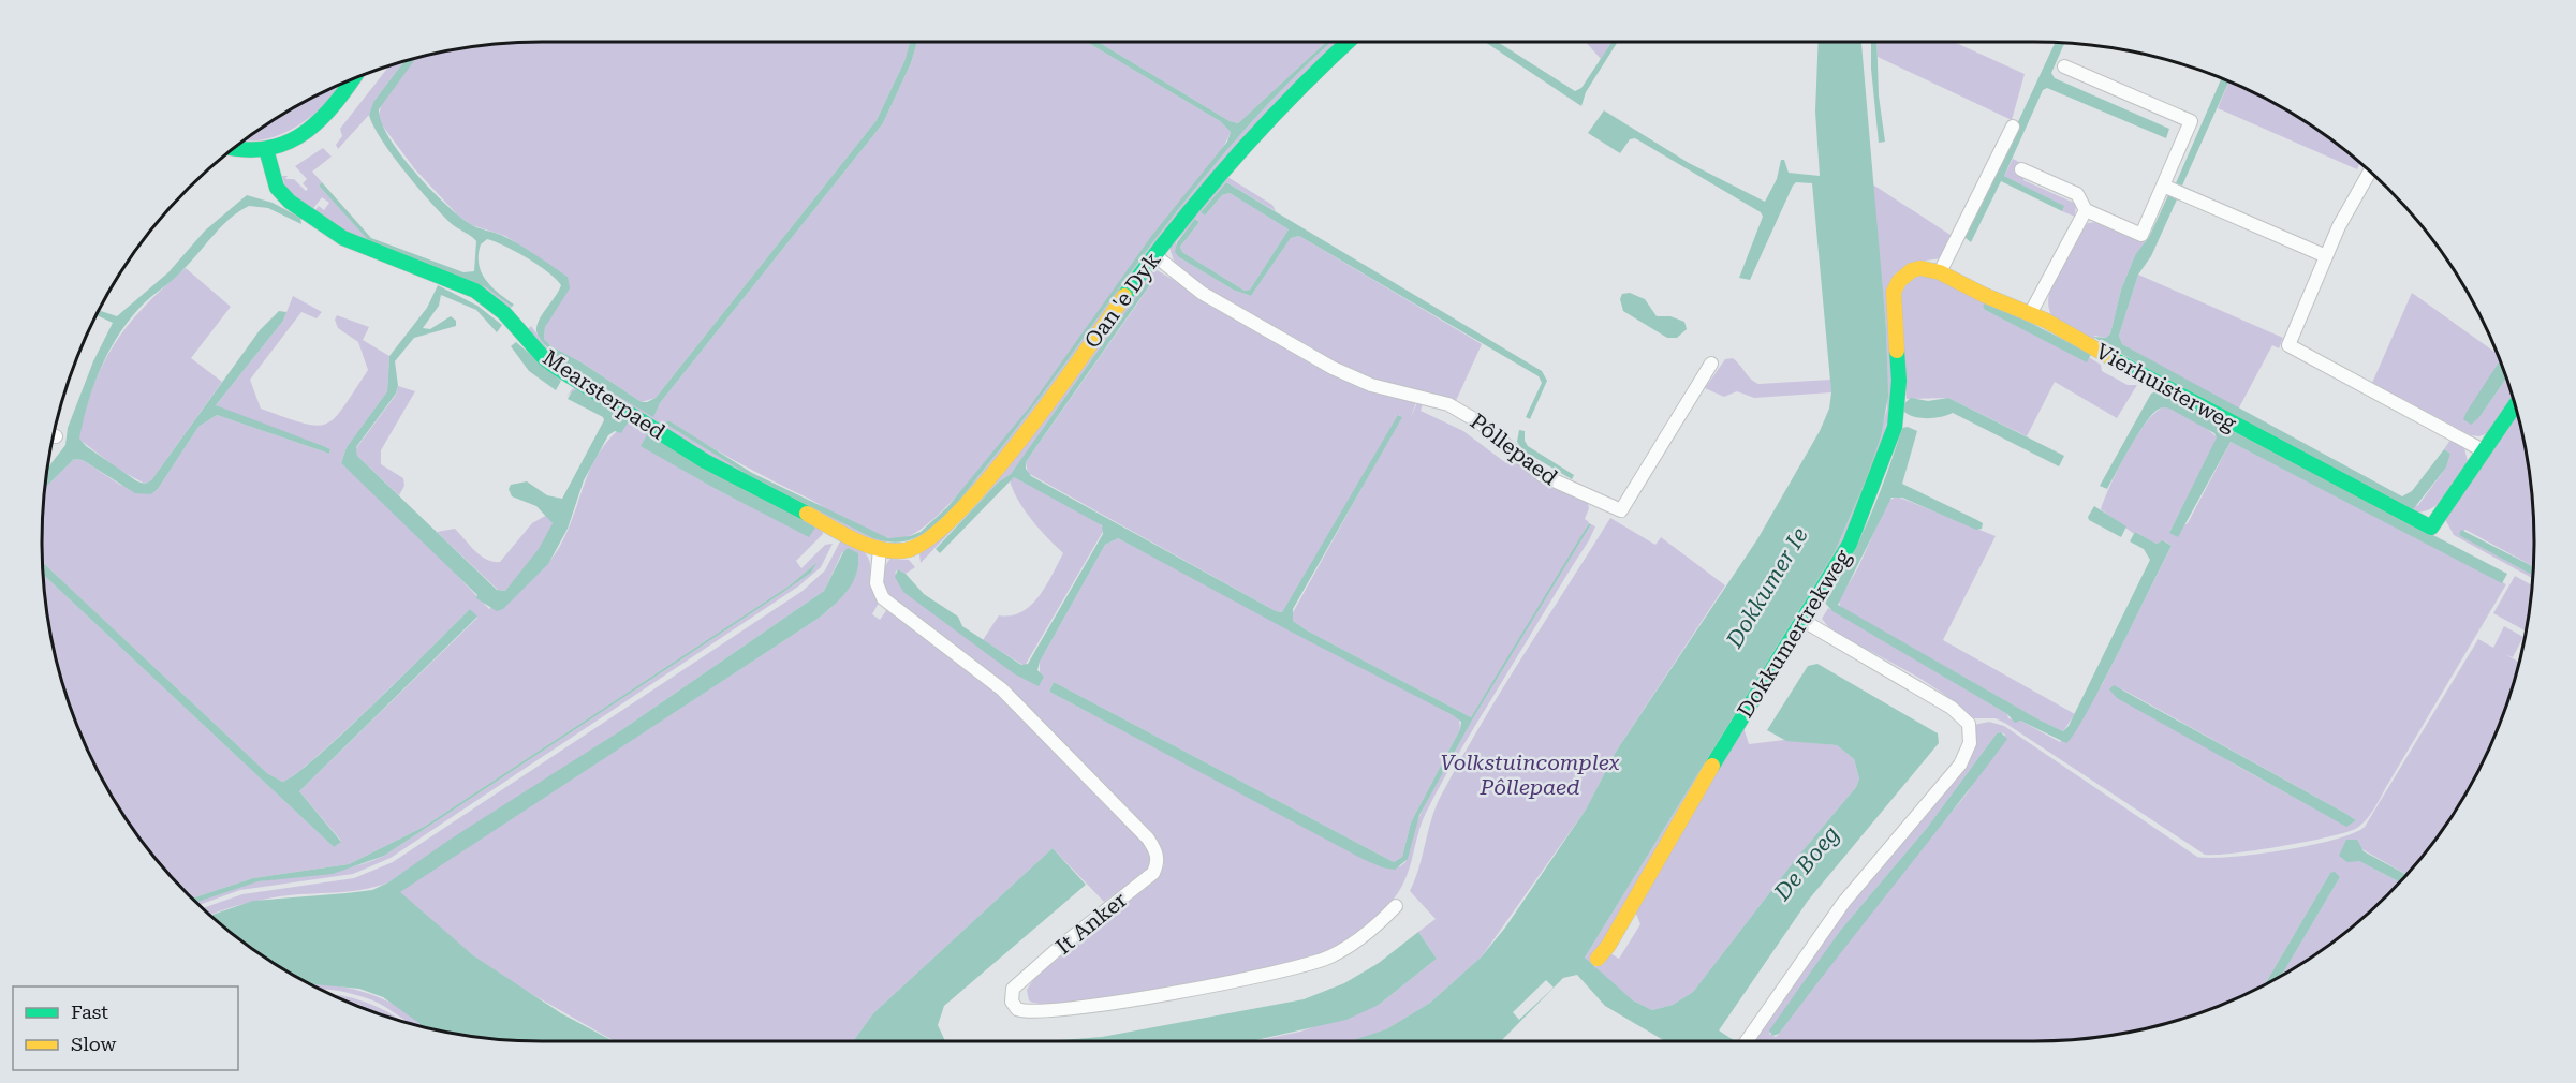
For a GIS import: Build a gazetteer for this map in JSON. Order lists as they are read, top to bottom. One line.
{"streets":{"street":["Oan 'e Dyk","Vierhuisterweg","Mearsterpaed","Pôllepaed","Dokkumertrekweg","It Anker"]},"crossings":[["Oan 'e Dyk","Mearsterpaed"],["Oan 'e Dyk","Pôllepaed"],["Oan 'e Dyk","It Anker"],["Vierhuisterweg","Dokkumertrekweg"],["Mearsterpaed","It Anker"]],"water":["Dokkumer Ie","De Boeg"],"parks":["Volkstuincomplex Pôllepaed"],"legend":["Fast","Slow"]}
